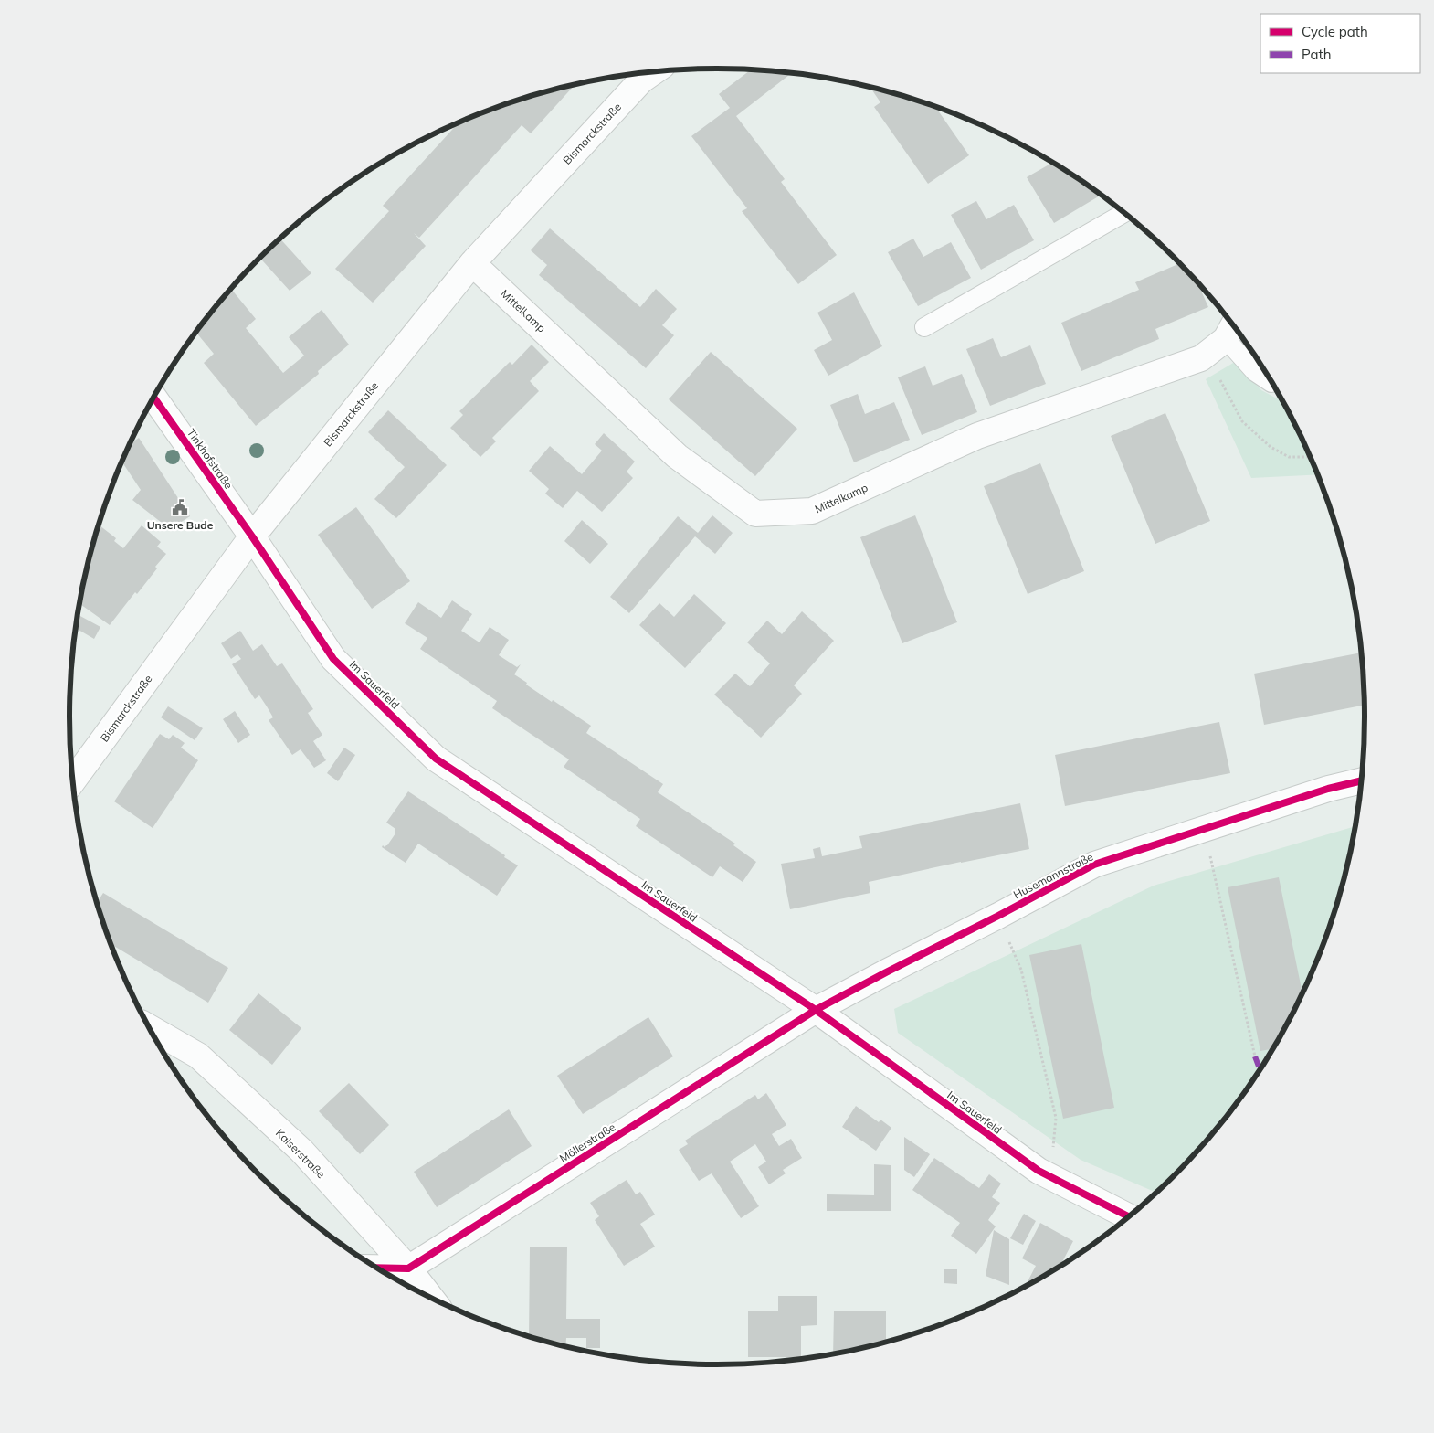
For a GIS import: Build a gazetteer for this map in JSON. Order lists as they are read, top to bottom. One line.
{"streets":{"street":["Bismarckstraße","Mittelkamp","Tinkhofstraße","Im Sauerfeld","Husemannstraße","Möllerstraße","Kaiserstraße"]},"crossings":[["Bismarckstraße","Mittelkamp"],["Bismarckstraße","Tinkhofstraße"],["Bismarckstraße","Im Sauerfeld"],["Tinkhofstraße","Im Sauerfeld"],["Im Sauerfeld","Husemannstraße"],["Im Sauerfeld","Möllerstraße"],["Husemannstraße","Möllerstraße"],["Möllerstraße","Kaiserstraße"]],"places":{"public building":["Unsere Bude"]},"legend":["Cycle path","Path"]}
